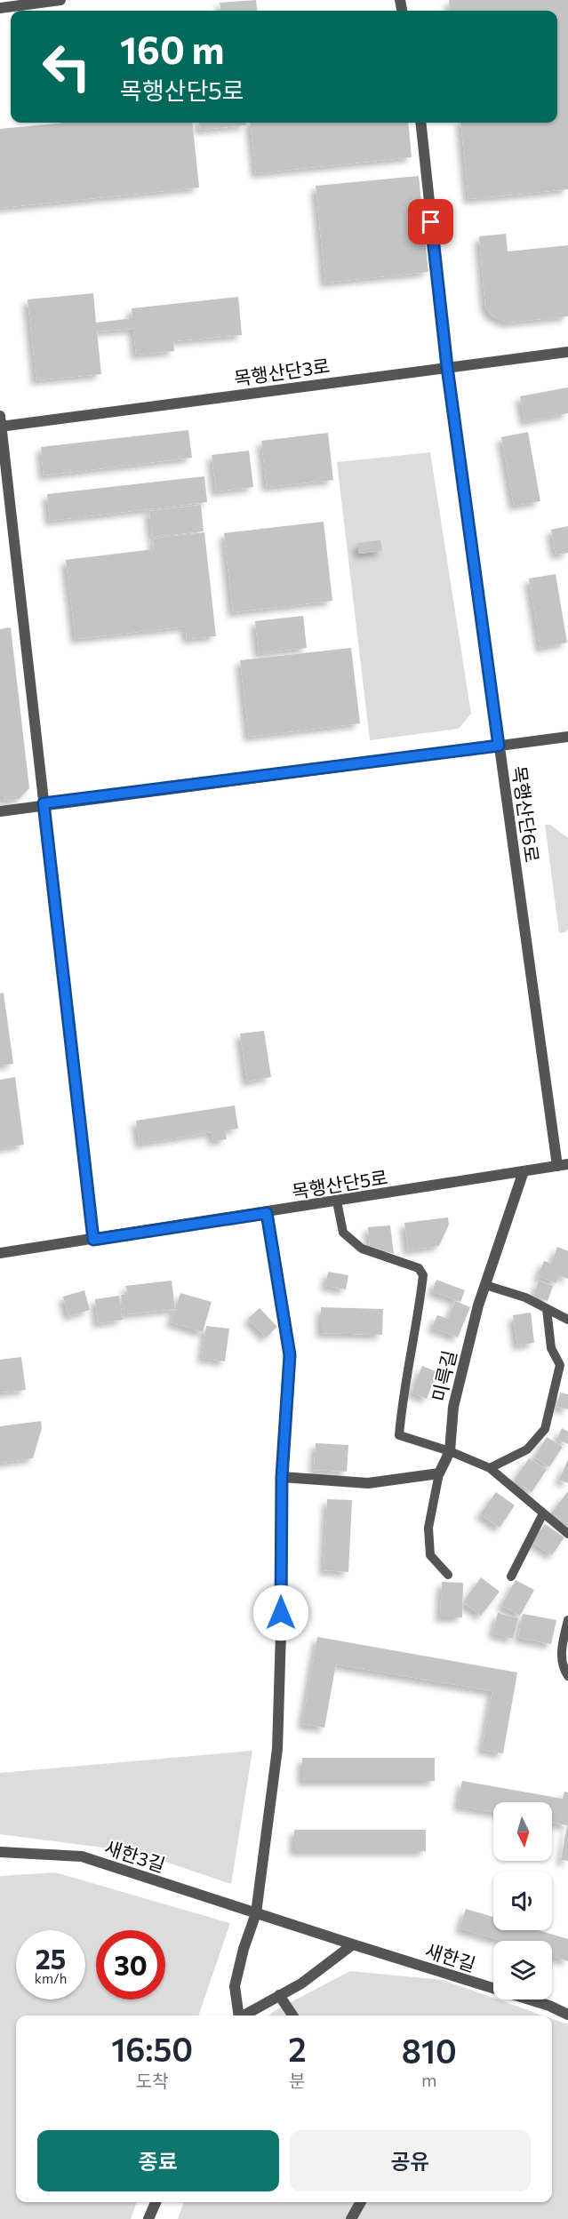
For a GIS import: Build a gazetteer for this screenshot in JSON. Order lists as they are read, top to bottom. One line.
{"streets":{"street":["목행산단3로","목행산단6로","목행산단5로","미륵길","새한3길","새한길"]},"crossings":[["목행산단3로","목행산단6로"],["목행산단6로","목행산단5로"],["목행산단5로","미륵길"],["새한3길","새한길"]],"north":"bottom","page":{"turn":["160 m","목행산단5로"],"speed":"25 km/h","limit":"30","eta":["16:50","도착","2","분","810","m"],"buttons":["종료","공유"]}}
